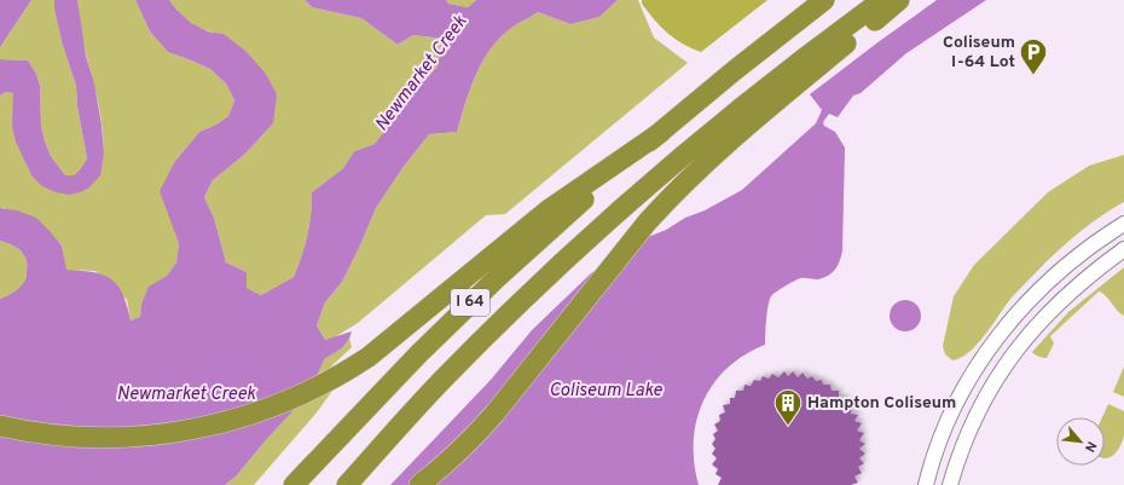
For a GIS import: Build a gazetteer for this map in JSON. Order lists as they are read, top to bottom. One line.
{"streets":{"highway":["I 64"]},"water":["Newmarket Creek","Coliseum Lake"],"places":{"parking":["Coliseum I-64 Lot"],"building":["Hampton Coliseum"]},"north":"bottom right"}
